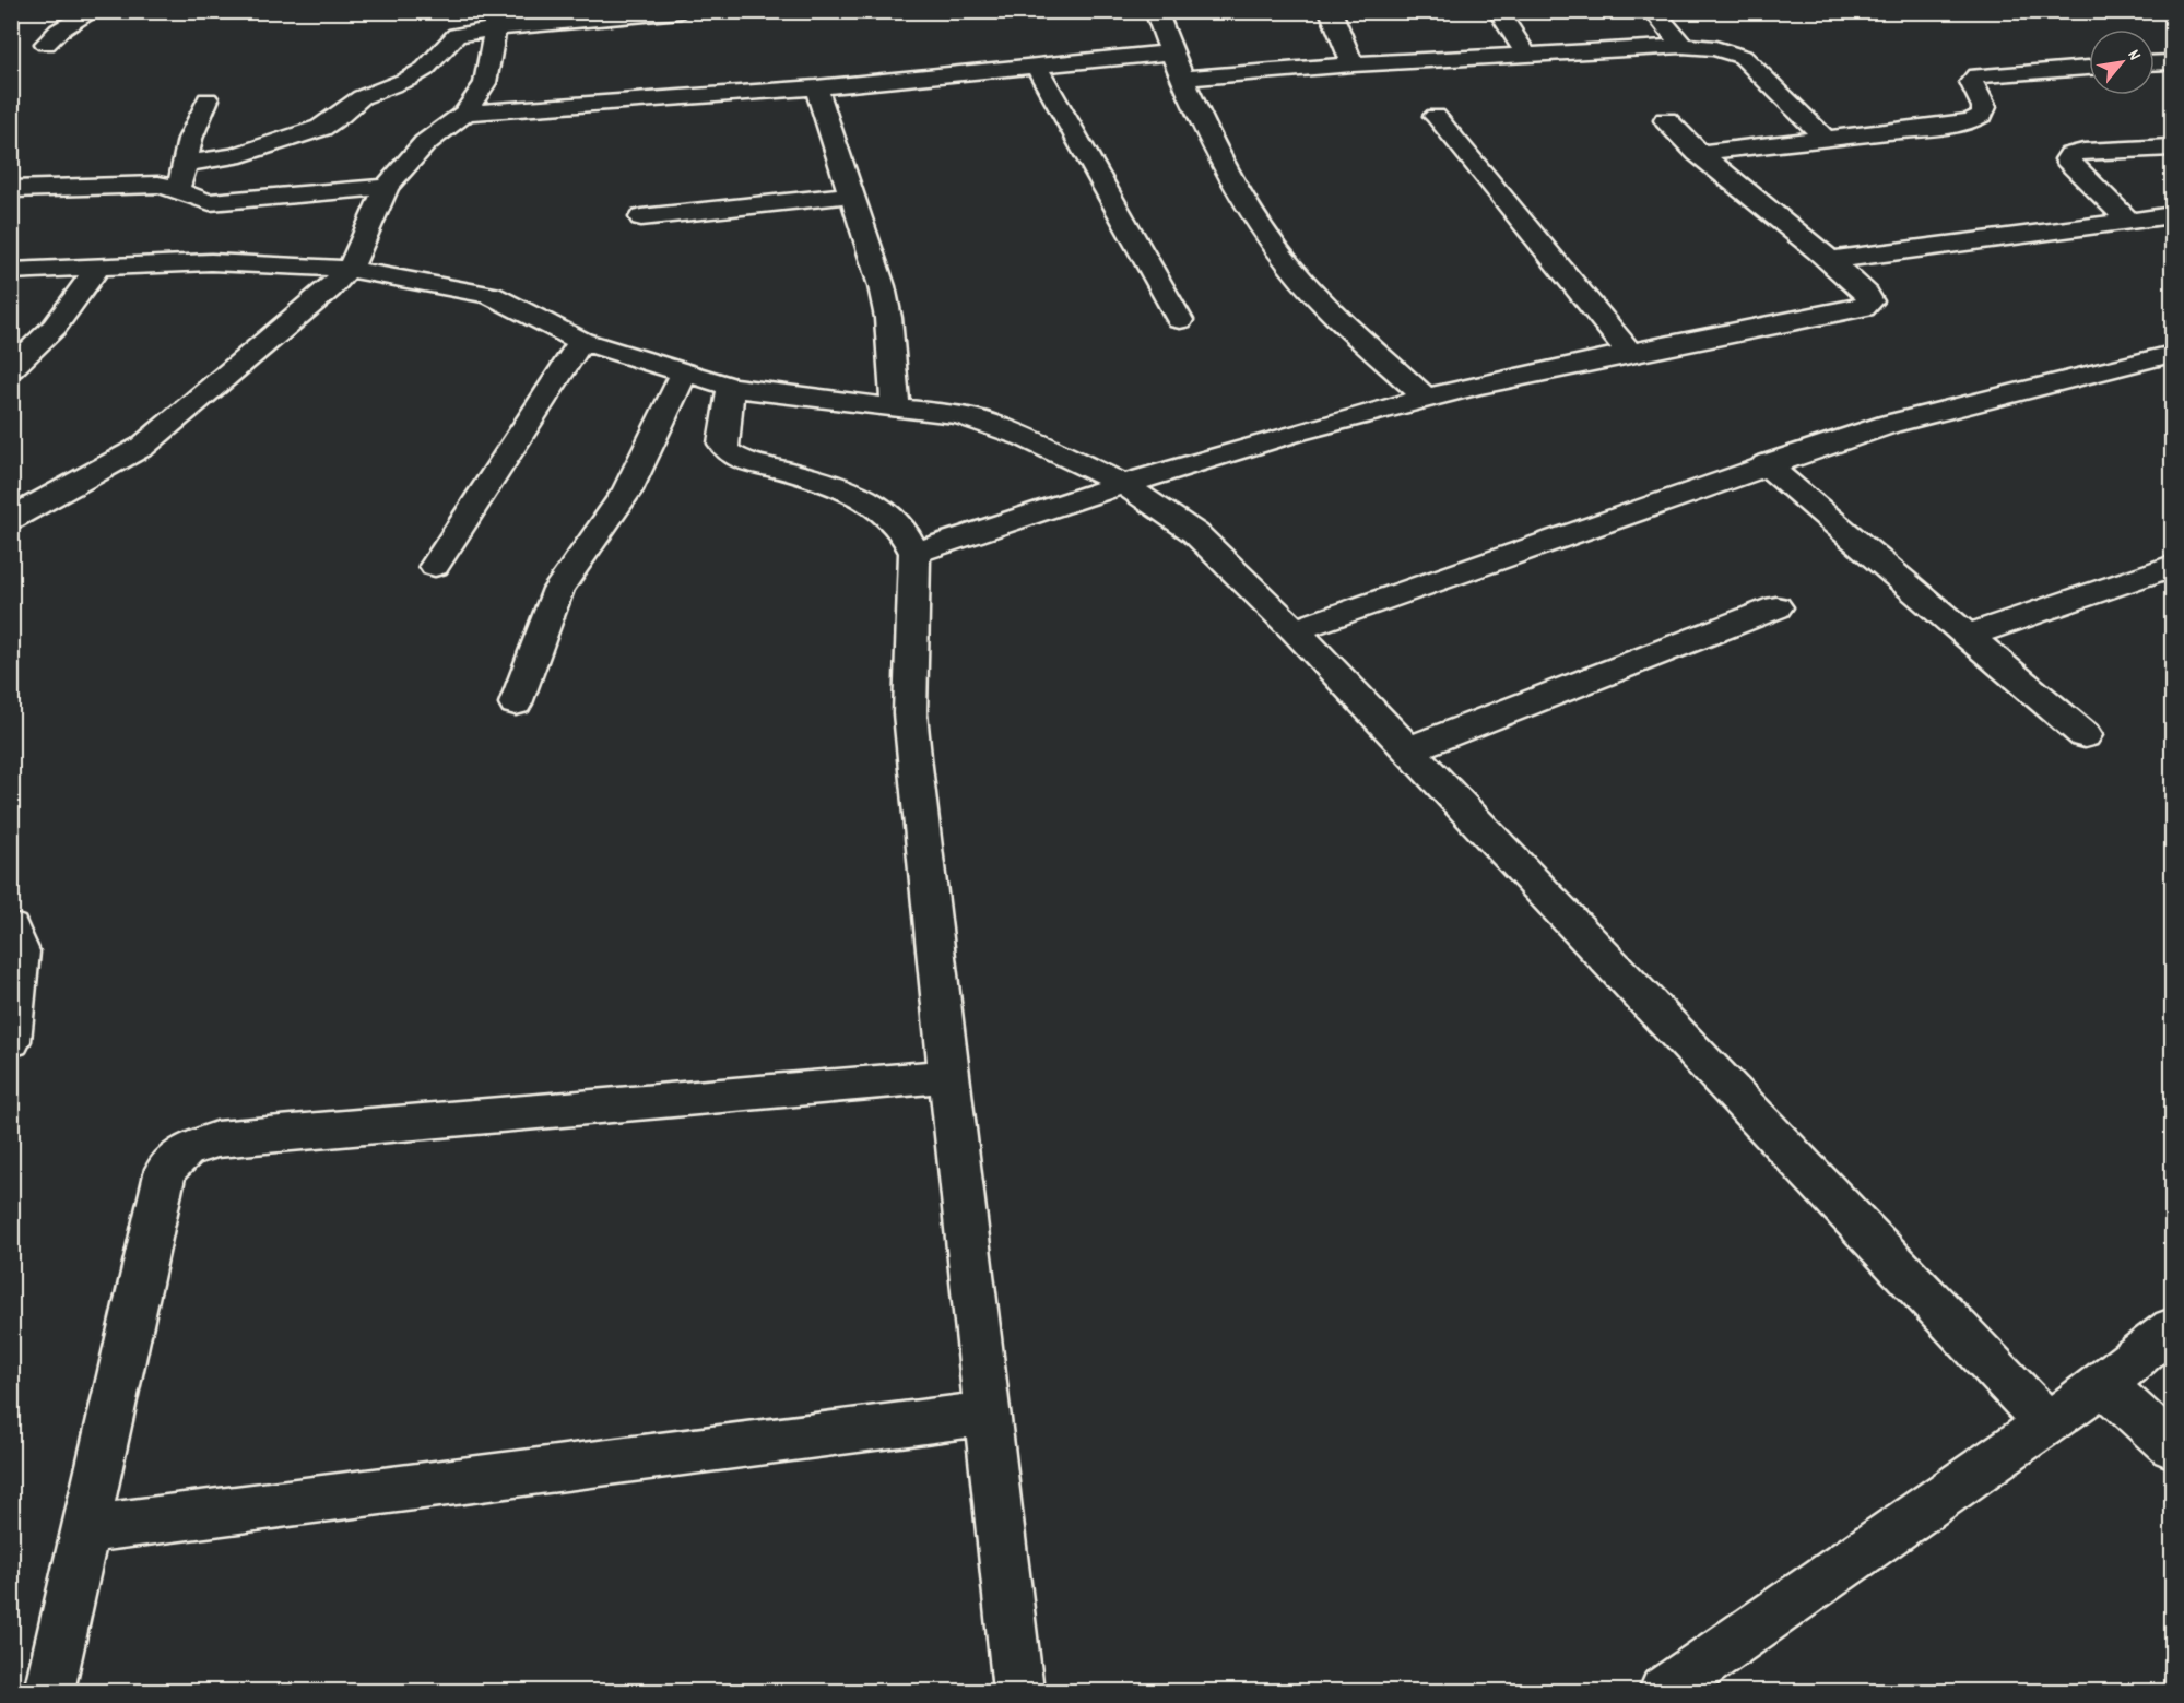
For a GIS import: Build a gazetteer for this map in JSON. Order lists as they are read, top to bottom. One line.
{"north":"top right"}
